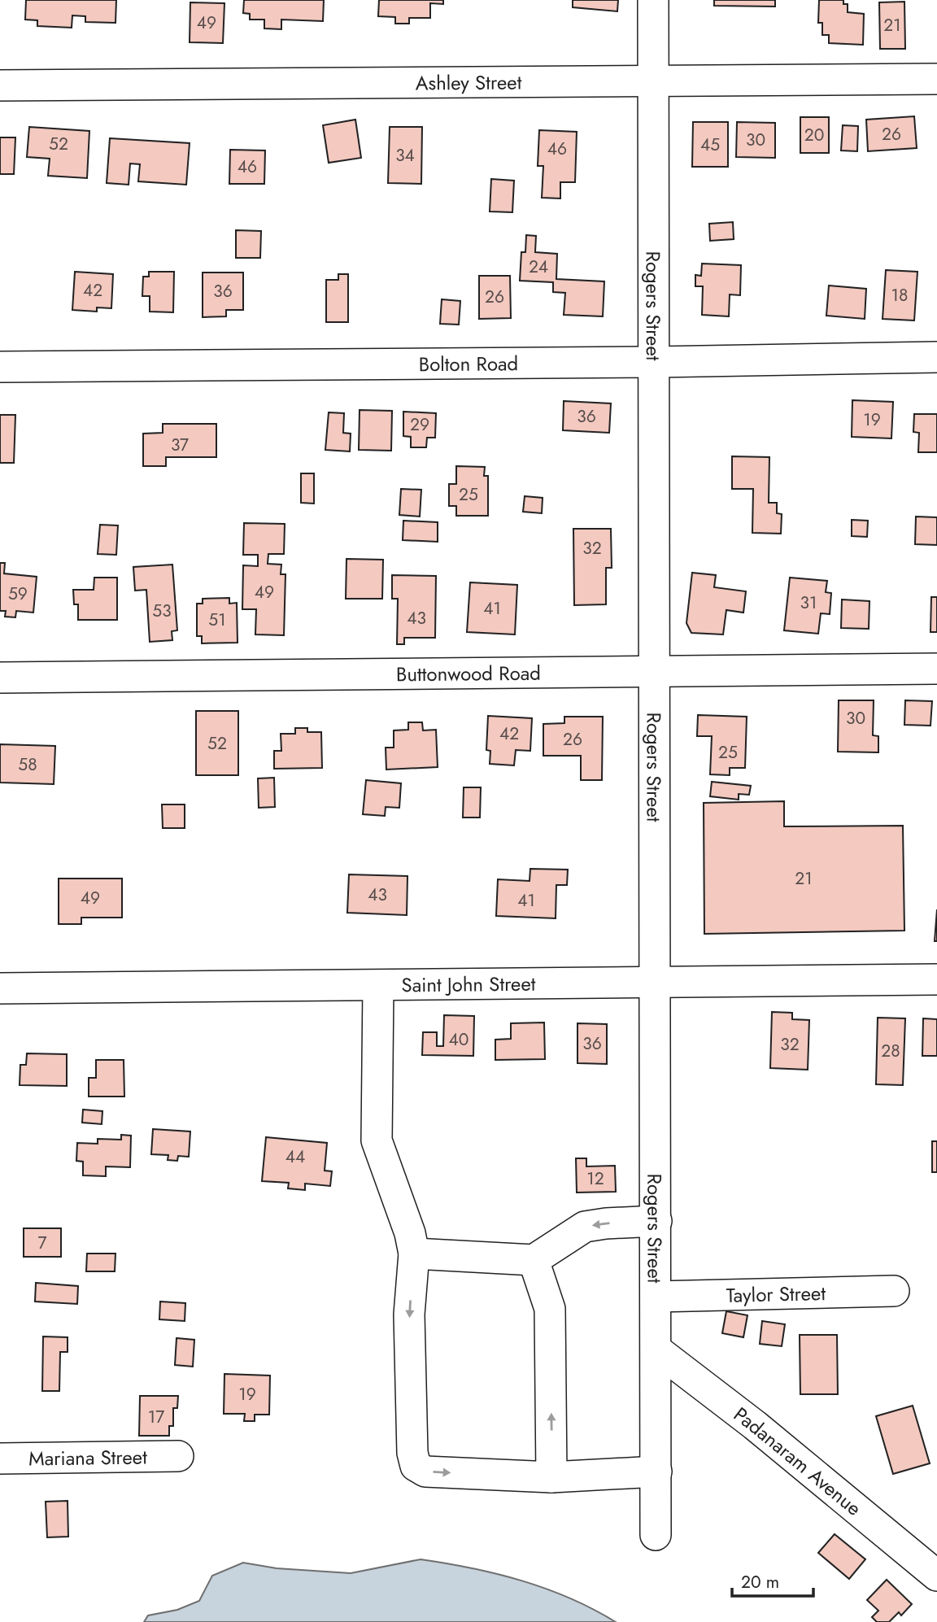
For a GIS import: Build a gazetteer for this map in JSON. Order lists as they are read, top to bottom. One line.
{"streets":{"street":["Ashley Street","Rogers Street","Bolton Road","Buttonwood Road","Saint John Street","Taylor Street","Mariana Street","Padanaram Avenue"]},"crossings":[["Ashley Street","Rogers Street"],["Rogers Street","Bolton Road"],["Rogers Street","Buttonwood Road"],["Rogers Street","Saint John Street"],["Rogers Street","Taylor Street"],["Rogers Street","Padanaram Avenue"]],"house_numbers":["49","21","26","20","30","52","45","46","34","46","24","42","36","18","26","36","19","29","37","25","32","49","59","31","41","53","43","51","30","42","26","52","25","58","21","43","49","41","40","36","32","28","44","12","7","19","17"],"scale_bar":"20 m"}
